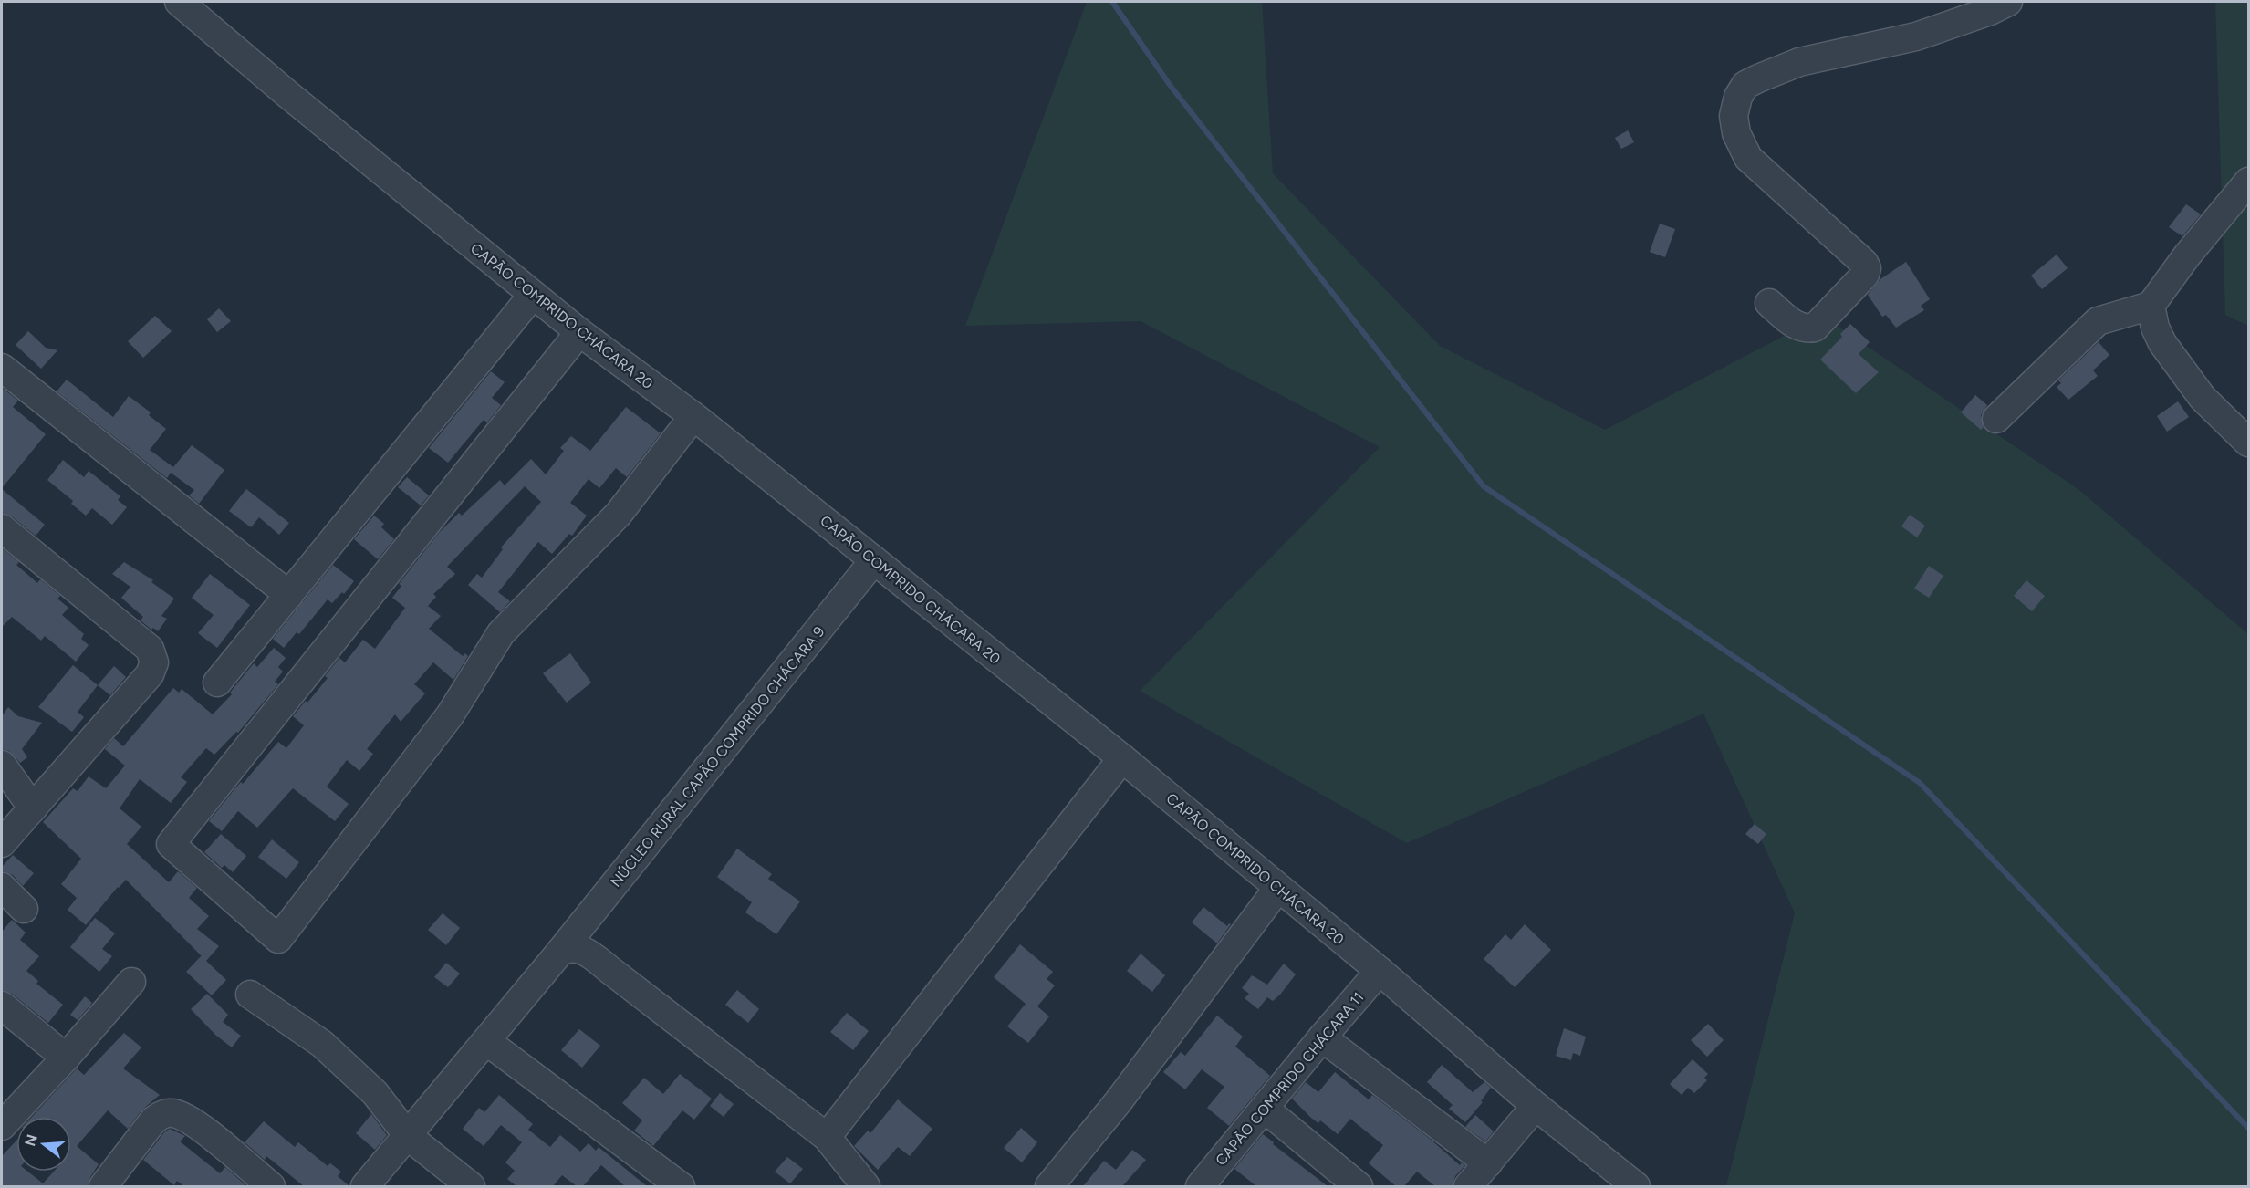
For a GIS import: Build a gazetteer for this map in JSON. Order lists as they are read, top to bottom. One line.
{"streets":{"street":["CAPÃO COMPRIDO CHÁCARA 20","NÚCLEO RURAL CAPÃO COMPRIDO CHÁCARA 9","CAPÃO COMPRIDO CHÁCARA 11"]},"crossings":[["CAPÃO COMPRIDO CHÁCARA 20","NÚCLEO RURAL CAPÃO COMPRIDO CHÁCARA 9"],["CAPÃO COMPRIDO CHÁCARA 20","CAPÃO COMPRIDO CHÁCARA 11"]],"north":"left"}
